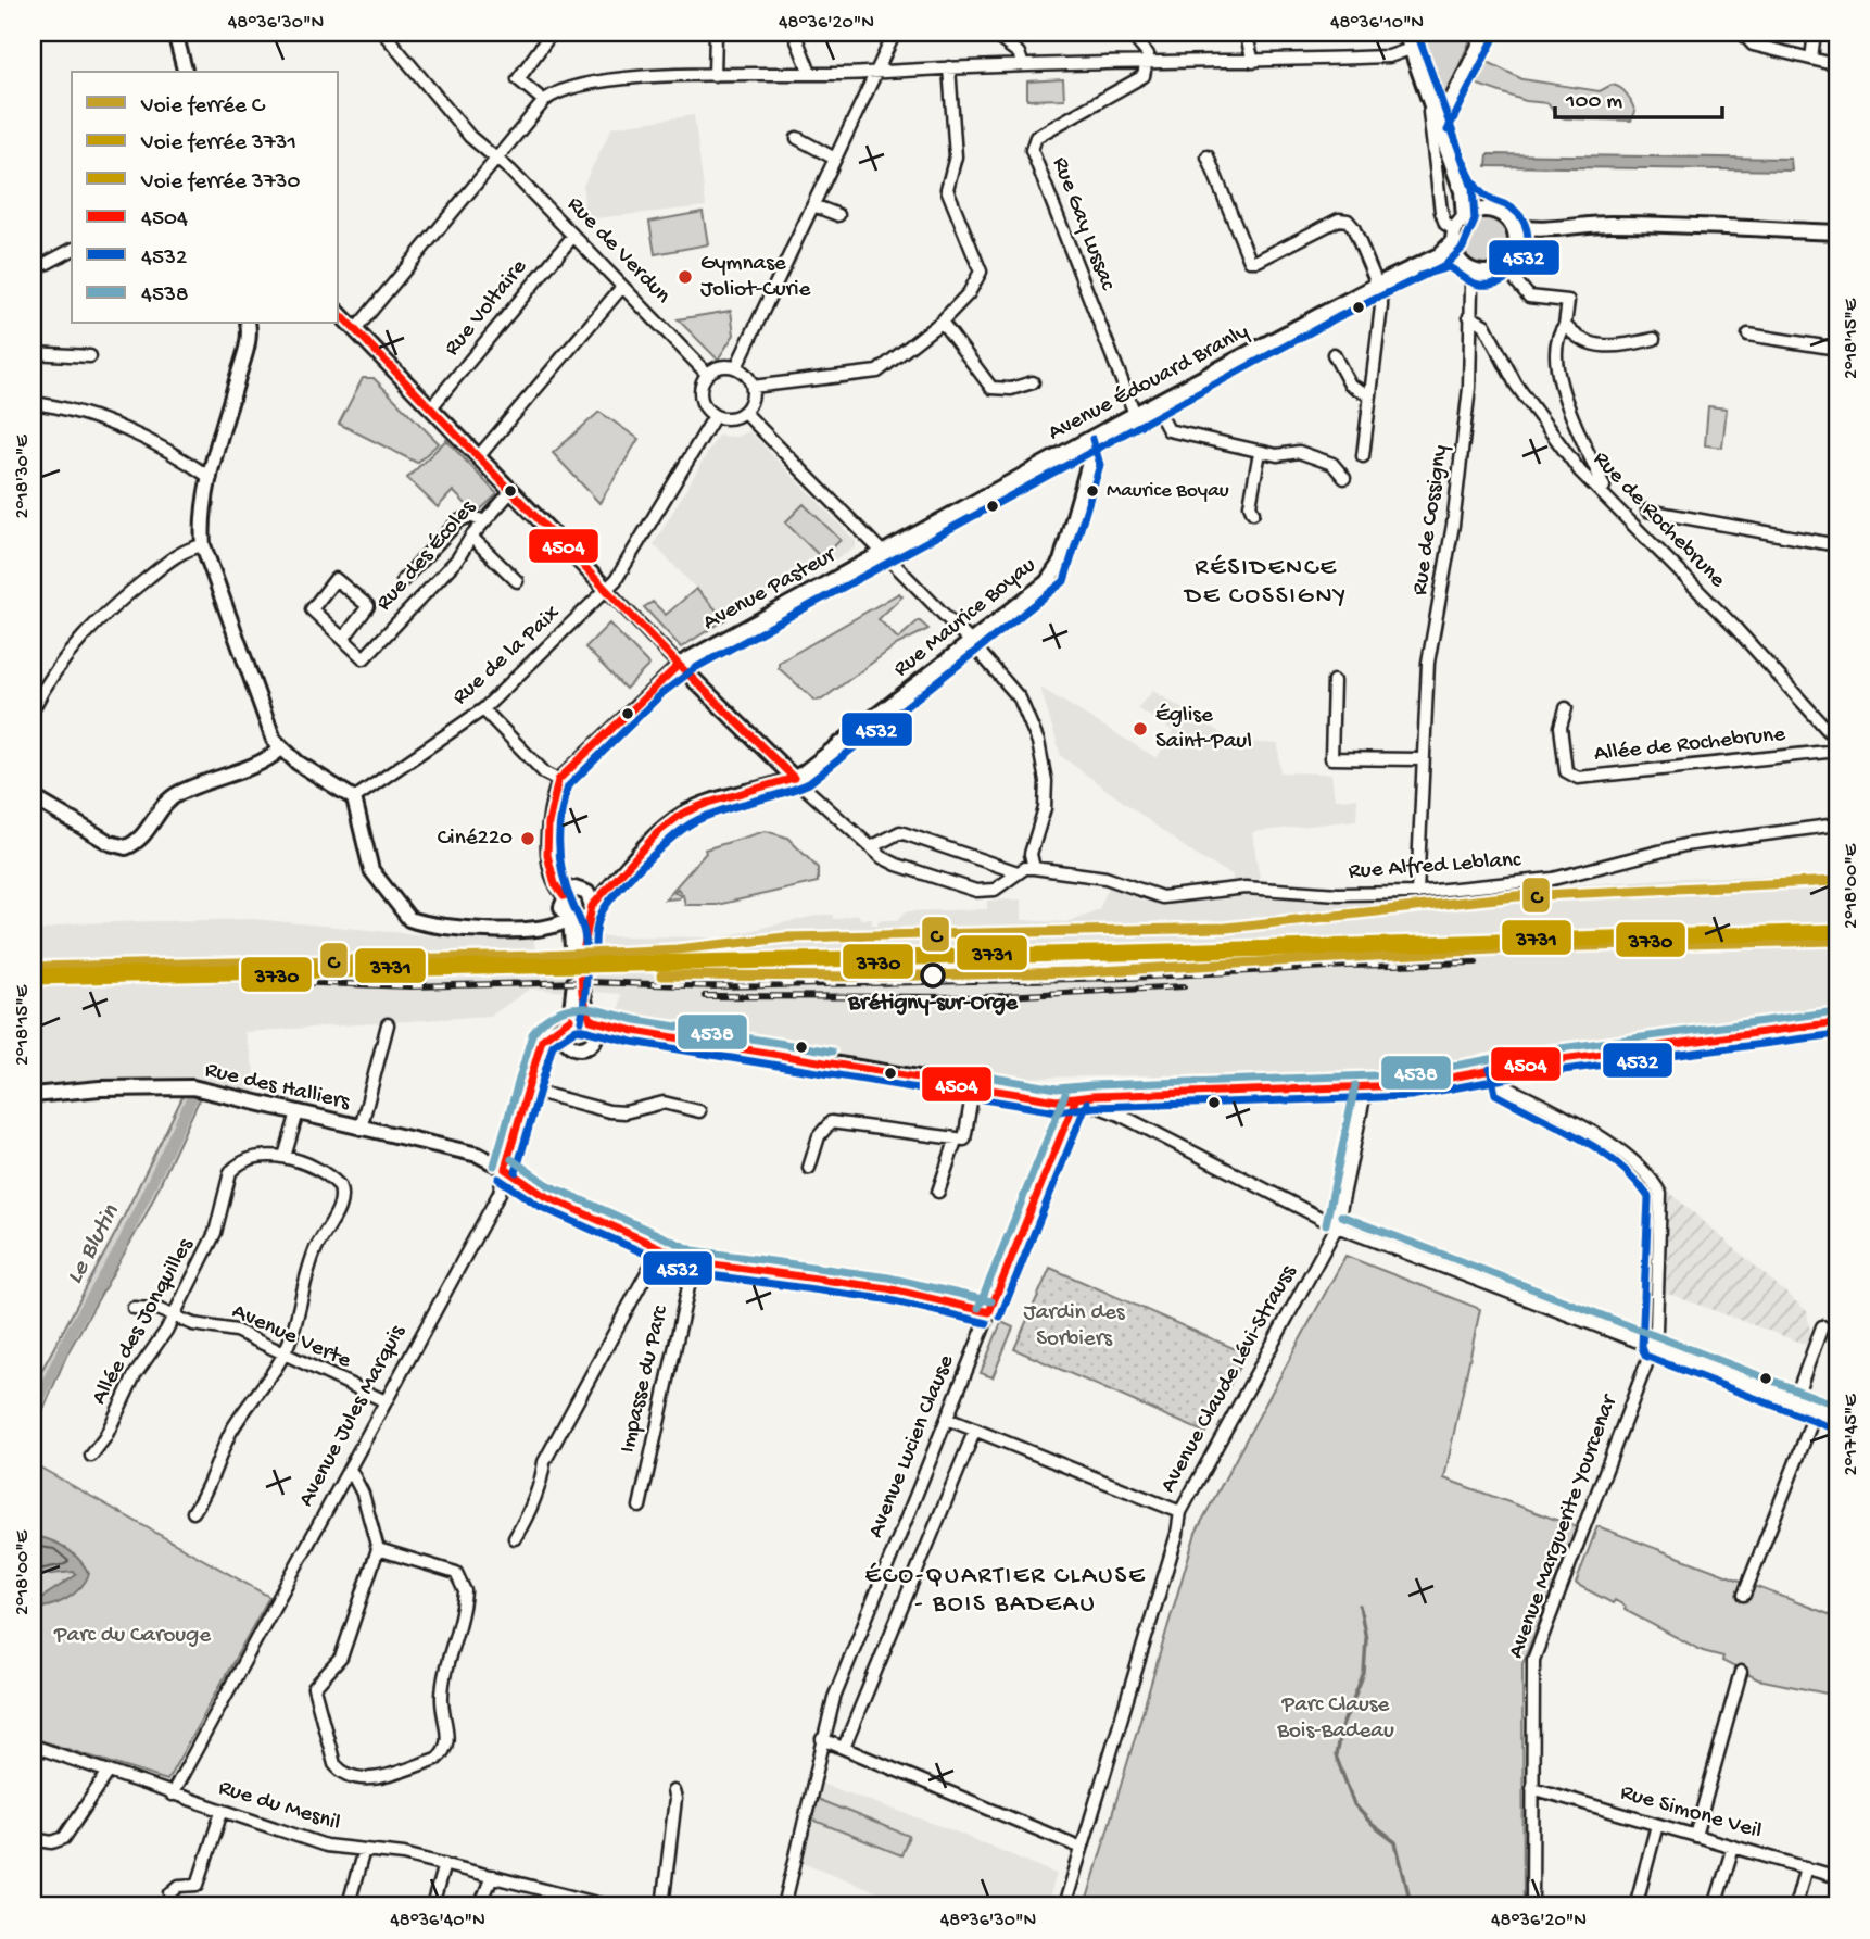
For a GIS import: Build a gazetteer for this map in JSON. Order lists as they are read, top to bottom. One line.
{"streets":{"main road":["Avenue Édouard Branly","Avenue Pasteur","Rue Maurice Boyau","Rue des Halliers","Avenue Jules Marquis"],"street":["Rue Gay Lussac","Rue de Verdun","Rue Voltaire","Rue de Cossigny","Rue de Rochebrune","Rue des Écoles","Rue de la Paix","Allée de Rochebrune","Rue Alfred Leblanc","Allée des Jonquilles","Avenue Verte","Impasse du Parc","Avenue Claude Lévi-Strauss","Avenue Lucien Clause","Avenue Marguerite Yourcenar","Rue du Mesnil","Rue Simone Veil"]},"crossings":[["Rue Gay Lussac","Avenue Édouard Branly"],["Rue de Verdun","Rue Voltaire"],["Rue de Verdun","Rue de la Paix"],["Avenue Édouard Branly","Rue de Cossigny"],["Avenue Édouard Branly","Avenue Pasteur"],["Avenue Édouard Branly","Rue Maurice Boyau"],["Rue de Cossigny","Rue de Rochebrune"],["Rue de Cossigny","Rue Alfred Leblanc"],["Rue des Halliers","Avenue Jules Marquis"],["Allée des Jonquilles","Avenue Verte"],["Avenue Verte","Avenue Jules Marquis"],["Avenue Jules Marquis","Rue du Mesnil"],["Avenue Marguerite Yourcenar","Rue Simone Veil"]],"districts":["RÉSIDENCE DE COSSIGNY","ÉCO-QUARTIER CLAUSE - BOIS BADEAU"],"water":["Le Blutin"],"parks":["Jardin des Sorbiers","Parc du Carouge","Parc Clause Bois-Badeau"],"places":["Gymnase Joliot-Curie","Maurice Boyau","Église Saint-Paul","Ciné220","Brétigny-sur-Orge"],"lines":["transit line 4532","transit line 4504","rail line C","rail line 3731","rail line 3730","transit line 4538"],"legend":["Voie ferrée C","Voie ferrée 3731","Voie ferrée 3730","4504","4532","4538"],"scale_bar":"100 m","coordinates":["48°36'30\"N","48°36'20\"N","48°36'10\"N","2°18'15\"E","2°18'30\"E","2°18'00\"E","2°17'45\"E","48°36'40\"N"]}
